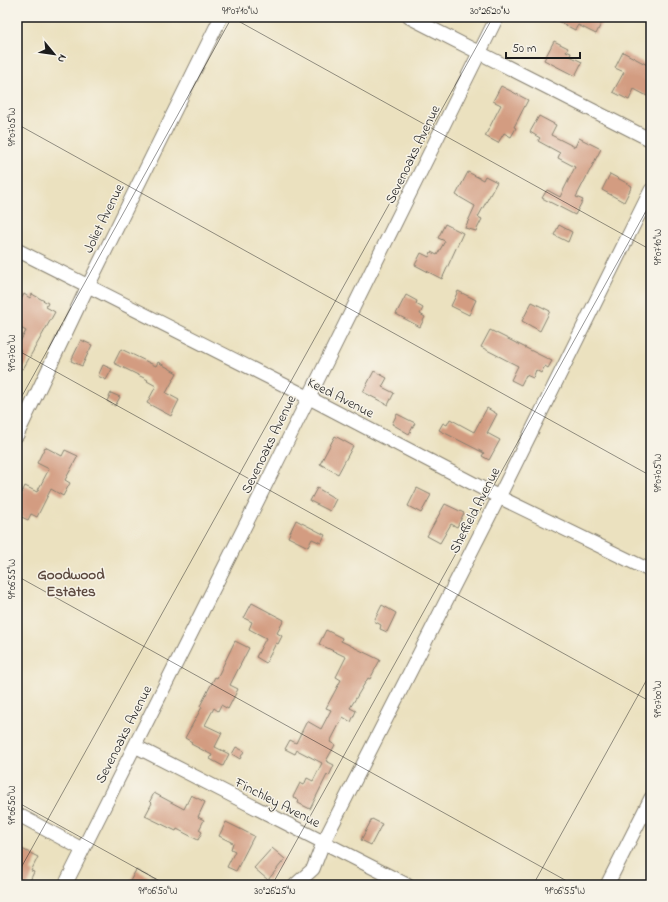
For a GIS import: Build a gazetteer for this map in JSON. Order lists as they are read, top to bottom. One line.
{"streets":{"street":["Sevenoaks Avenue","Joliet Avenue","Keed Avenue","Sheffield Avenue","Finchley Avenue"]},"crossings":[["Sevenoaks Avenue","Keed Avenue"],["Sevenoaks Avenue","Finchley Avenue"],["Joliet Avenue","Keed Avenue"],["Keed Avenue","Sheffield Avenue"],["Sheffield Avenue","Finchley Avenue"]],"districts":["Goodwood Estates"],"scale_bar":"50 m","north":"bottom right","coordinates":["91°07'10\"W","30°26'20\"N","91°07'05\"W","91°07'00\"W","91°06'55\"W","91°06'50\"W","30°26'25\"N"]}
